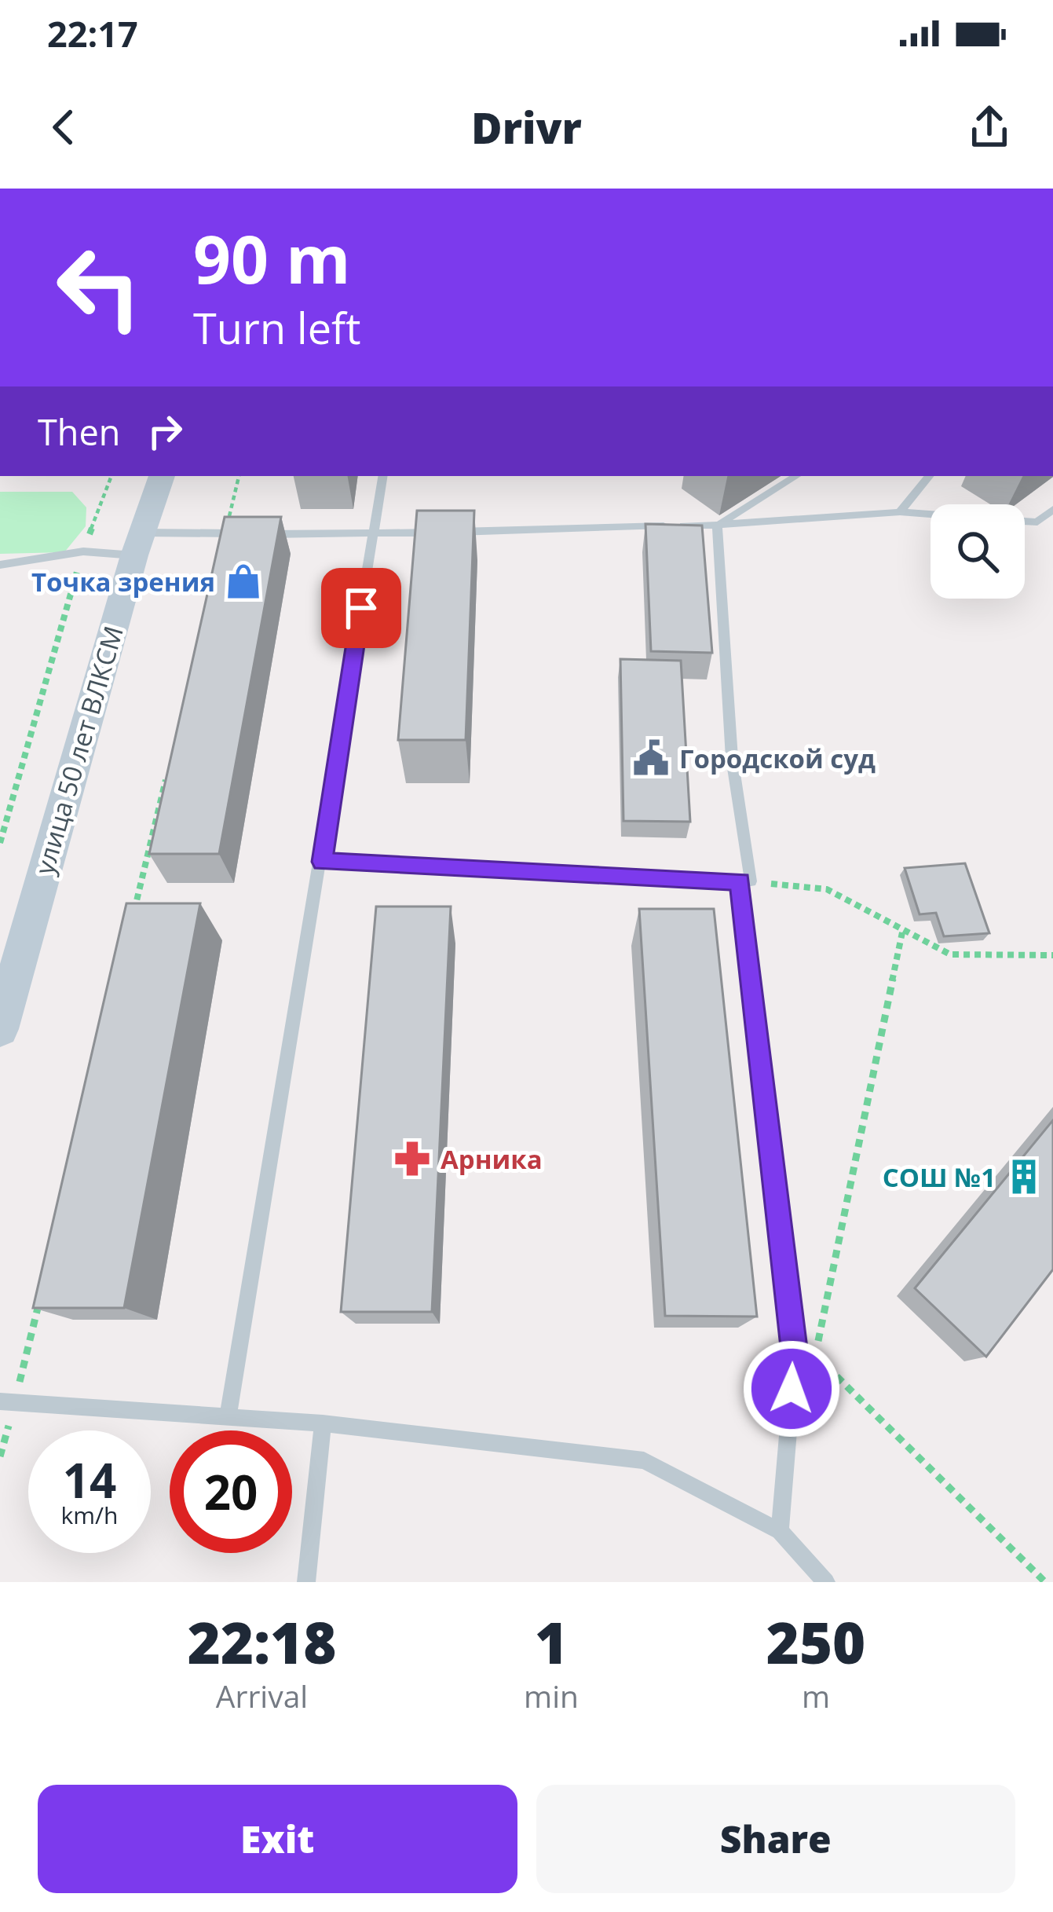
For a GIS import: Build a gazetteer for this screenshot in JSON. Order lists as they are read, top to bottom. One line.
{"streets":{"street":["улица 50 лет ВЛКСМ"]},"places":{"shop":["Точка зрения"],"public building":["Городской суд"],"pharmacy":["Арника"],"building":["СОШ №1"]},"page":{"status":"22:17","header":"Drivr","turn":["90 m","Turn left"],"then":"Then","speed":"14 km/h","limit":"20","eta":["22:18","Arrival","1","min","250","m"],"buttons":["Exit","Share"]}}
